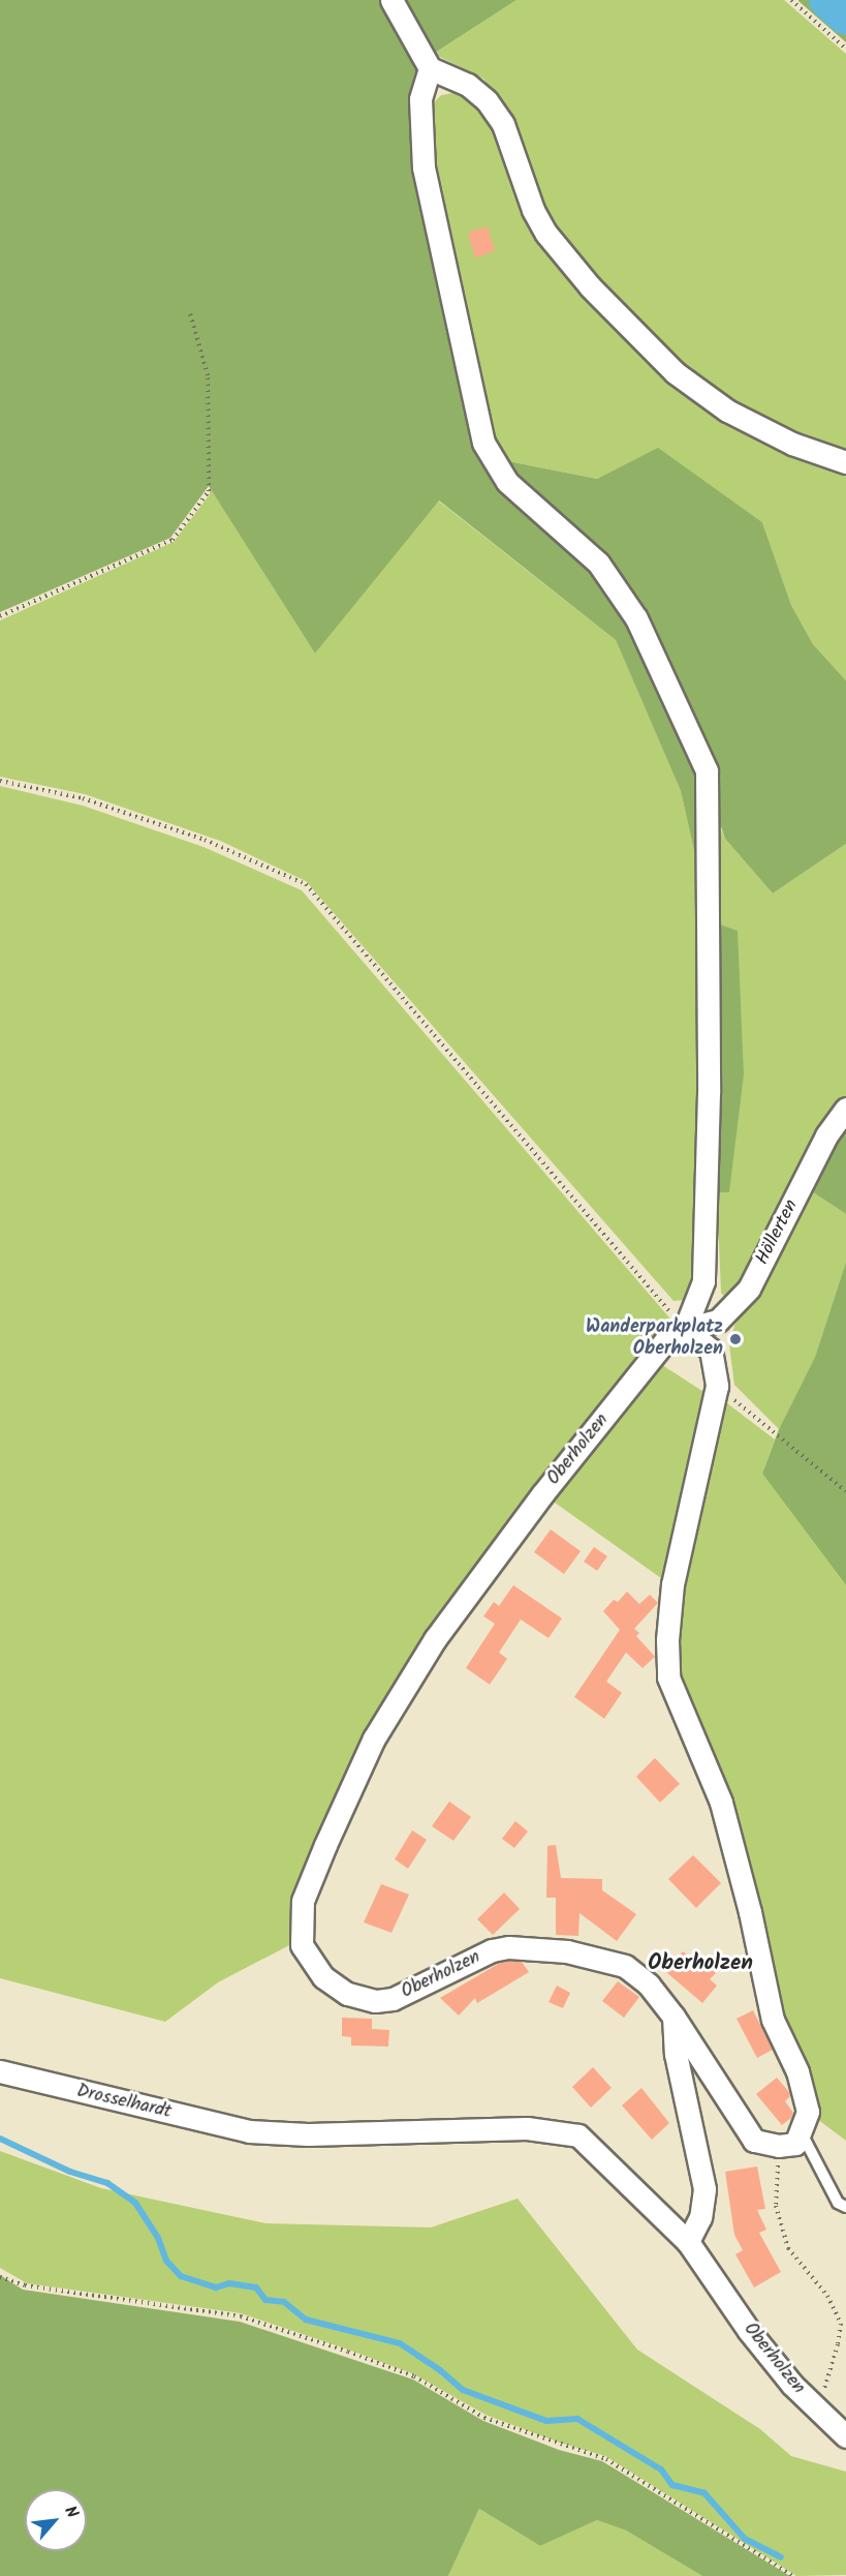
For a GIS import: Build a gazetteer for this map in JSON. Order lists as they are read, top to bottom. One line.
{"streets":{"street":["Höllerten","Oberholzen","Drosselhardt"]},"crossings":[["Höllerten","Oberholzen"],["Oberholzen","Drosselhardt"]],"districts":["Oberholzen"],"places":["Wanderparkplatz Oberholzen"],"north":"top right"}
